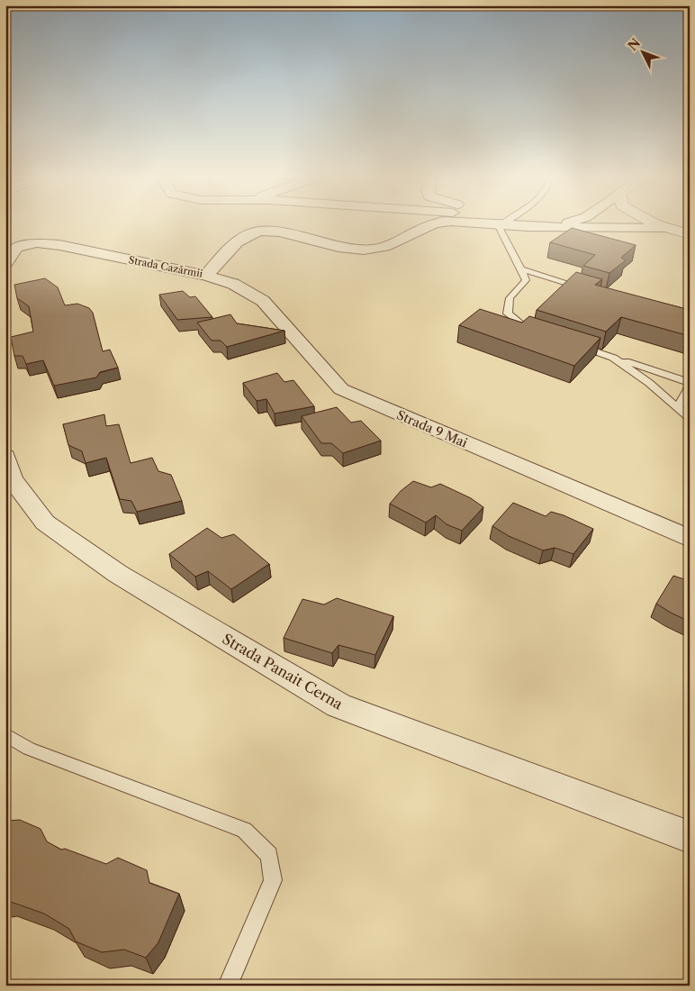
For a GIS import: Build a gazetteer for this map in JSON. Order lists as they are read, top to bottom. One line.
{"streets":{"street":["Strada Cazărmii","Strada 9 Mai","Strada Panait Cerna"]},"crossings":[["Strada Cazărmii","Strada 9 Mai"]],"north":"top left"}
